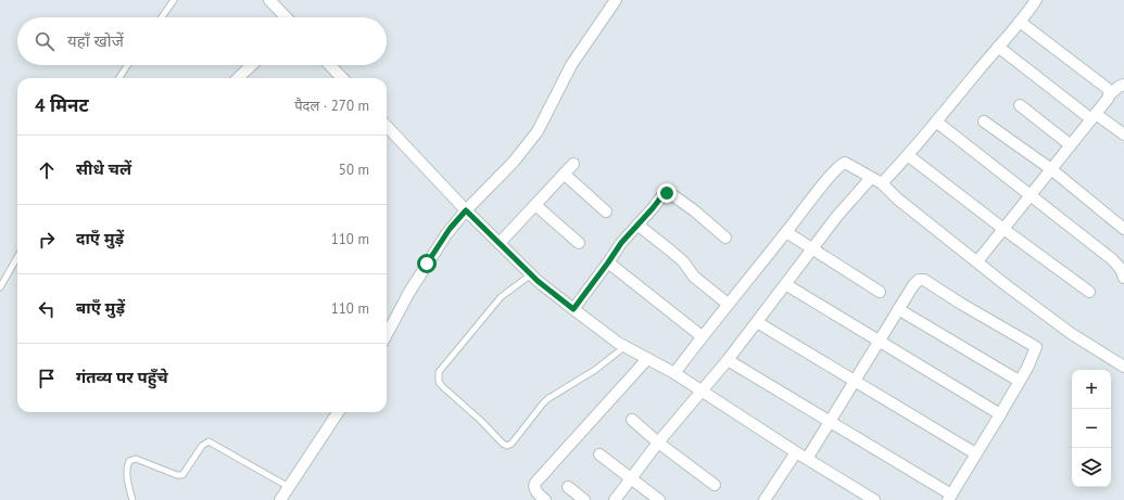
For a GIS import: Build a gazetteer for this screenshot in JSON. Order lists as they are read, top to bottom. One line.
{"page":{"search":"यहाँ खोजें","heading":["4 मिनट","पैदल · 270 m"],"list":[["सीधे चलें","50 m"],["दाएँ मुड़ें","110 m"],["बाएँ मुड़ें","110 m"],"गंतव्य पर पहुँचे"],"map_buttons":["+","−"]}}
